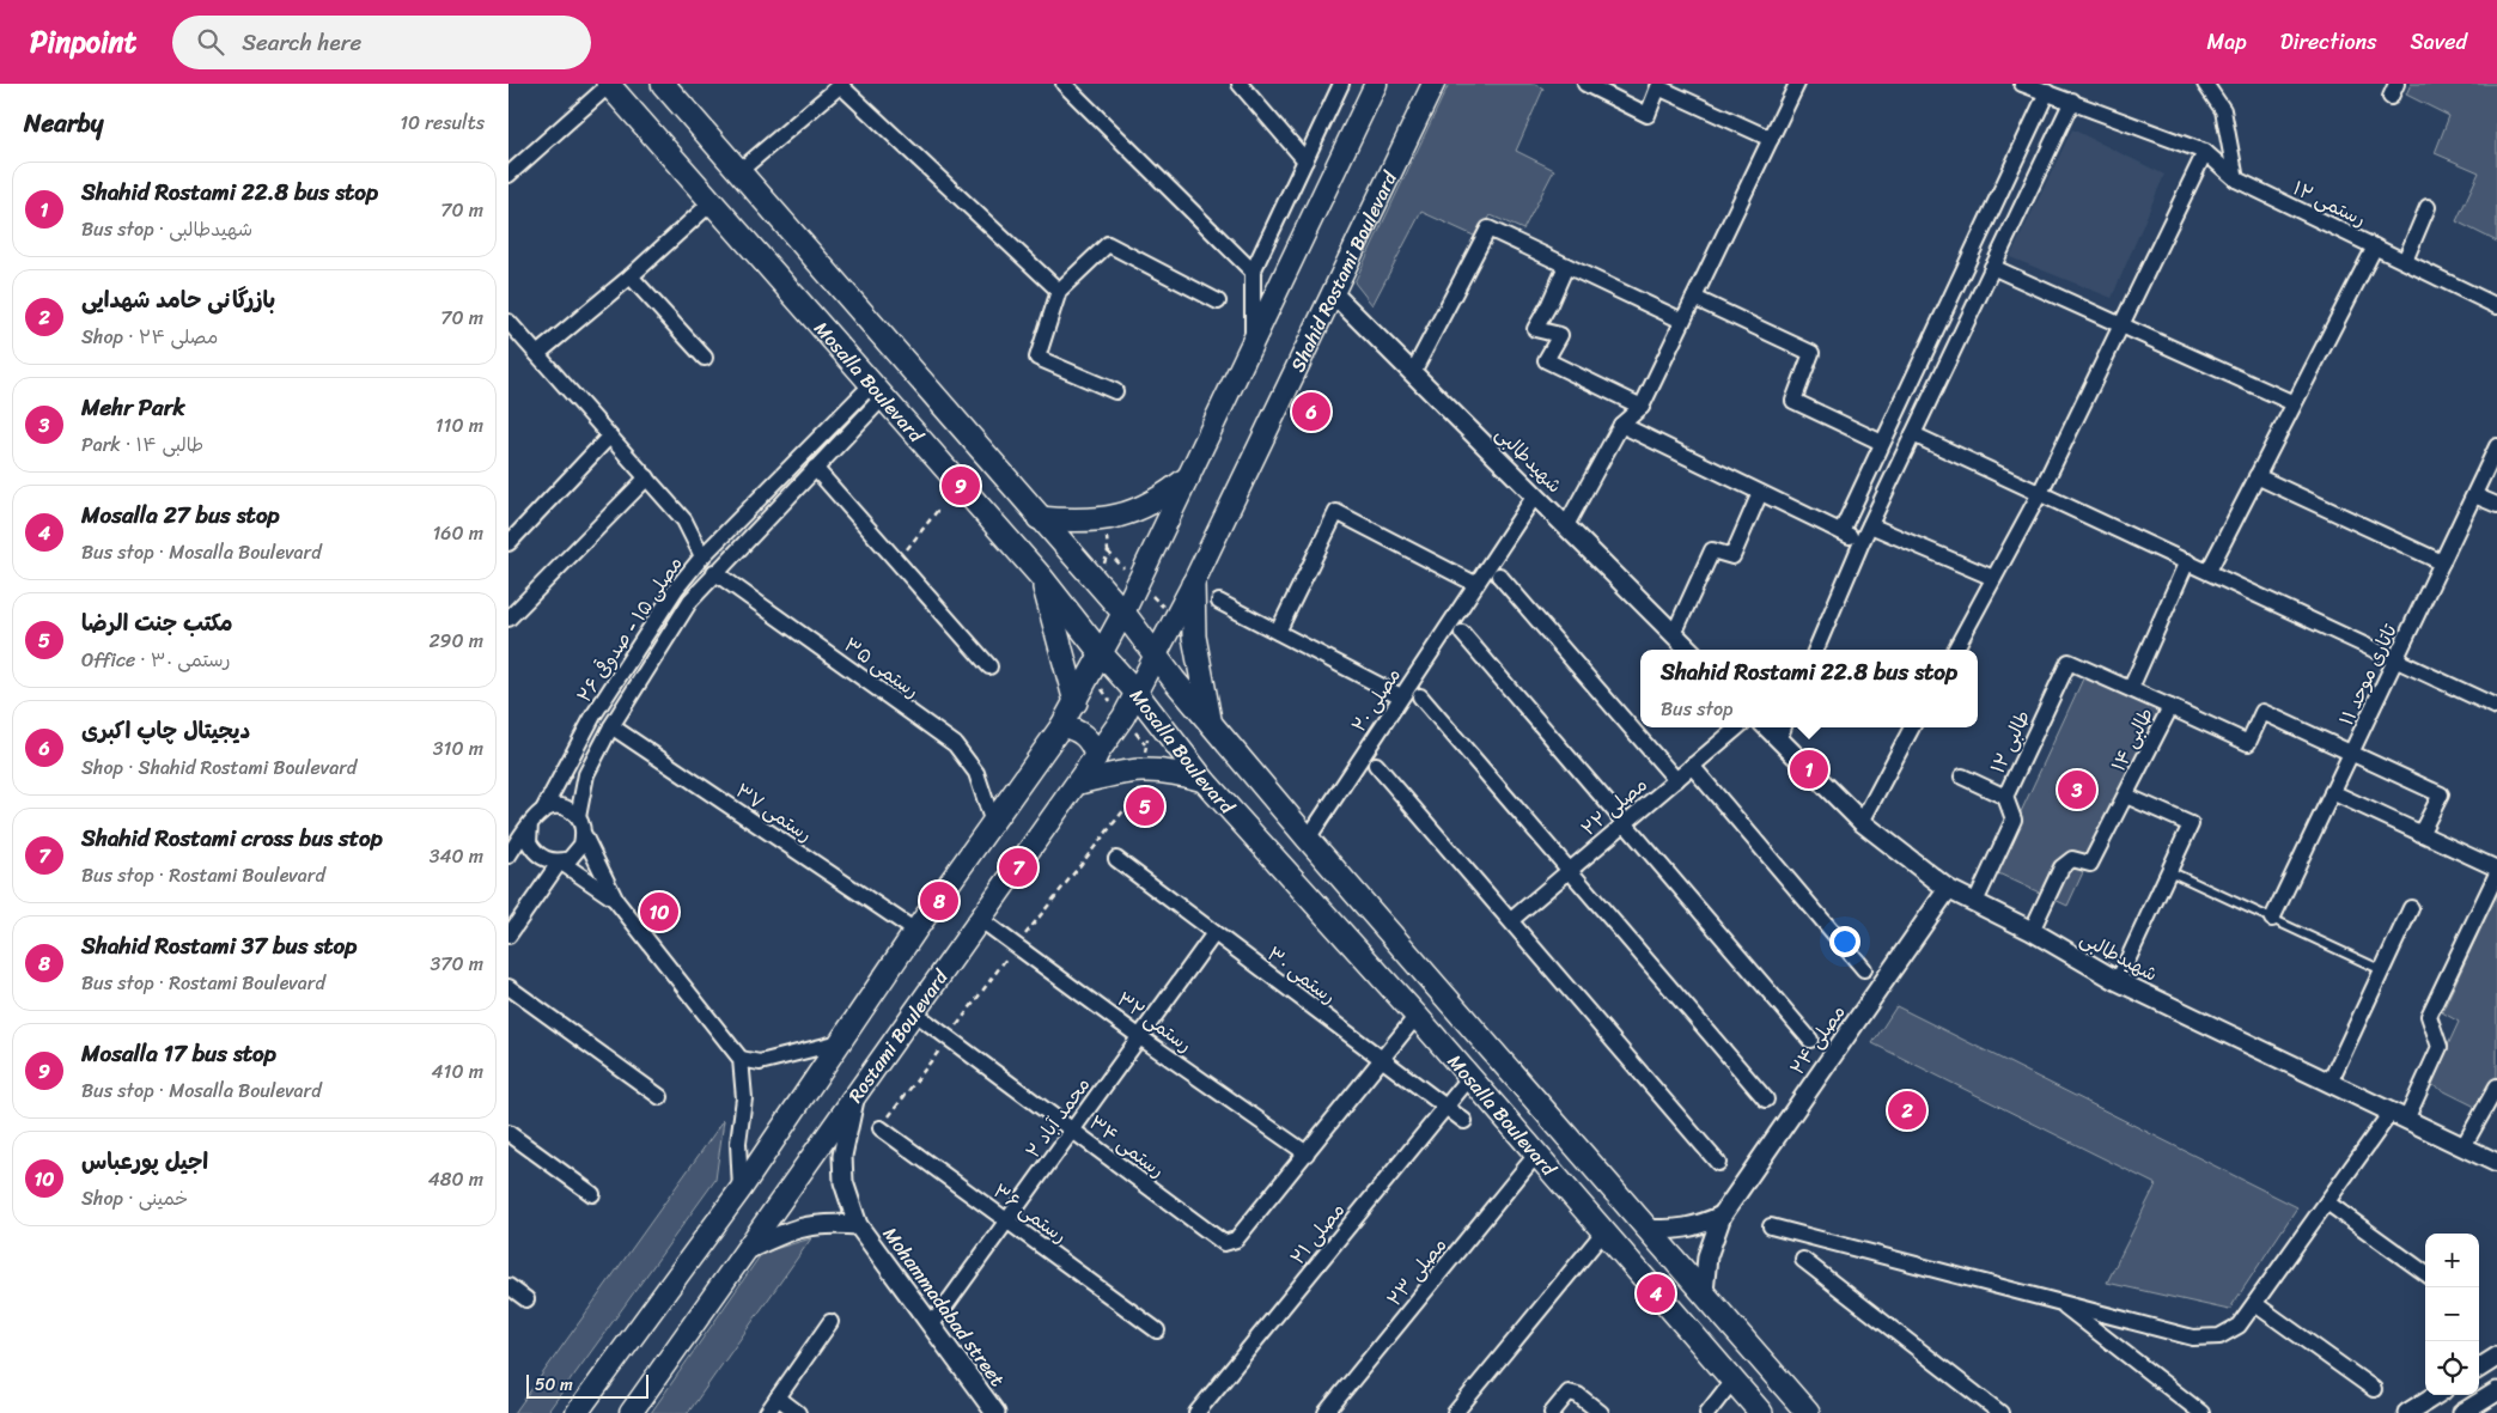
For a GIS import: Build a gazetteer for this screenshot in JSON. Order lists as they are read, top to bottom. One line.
{"streets":{"main road":["Shahid Rostami Boulevard","Mosalla Boulevard","Rostami Boulevard"],"street":["رستمی ۱۲","شهیدطالبی","مصلی ۱۵ - صدوقی ۲۶","رستمی ۳۵","تاتاری موحد ۱۱","مصلی ۲۰","طالبی ۱۴","طالبی ۱۲","مصلی ۲۲","رستمی ۳۷","رستمی ۳۰","رستمی ۳۲","مصلی ۲۴","محمد آباد ۲","رستمی ۳۴","رستمی ۳۶","مصلی ۲۱","مصلی ۲۳","Mohammadabad street"]},"crossings":[["Shahid Rostami Boulevard","Mosalla Boulevard"],["Shahid Rostami Boulevard","شهیدطالبی"],["Shahid Rostami Boulevard","Rostami Boulevard"],["Mosalla Boulevard","مصلی ۱۵ - صدوقی ۲۶"],["Mosalla Boulevard","مصلی ۲۰"],["Mosalla Boulevard","Rostami Boulevard"],["Mosalla Boulevard","مصلی ۲۴"],["Mosalla Boulevard","مصلی ۲۱"],["Mosalla Boulevard","مصلی ۲۳"],["شهیدطالبی","مصلی ۲۰"],["شهیدطالبی","طالبی ۱۴"],["شهیدطالبی","طالبی ۱۲"],["شهیدطالبی","مصلی ۲۴"],["مصلی ۱۵ - صدوقی ۲۶","رستمی ۳۵"],["مصلی ۱۵ - صدوقی ۲۶","رستمی ۳۷"],["طالبی ۱۴","طالبی ۱۲"],["رستمی ۳۰","محمد آباد ۲"],["رستمی ۳۰","مصلی ۲۱"],["رستمی ۳۲","Rostami Boulevard"],["رستمی ۳۲","محمد آباد ۲"],["رستمی ۳۲","رستمی ۳۴"],["Rostami Boulevard","رستمی ۳۴"],["Rostami Boulevard","Mohammadabad street"],["محمد آباد ۲","رستمی ۳۴"],["محمد آباد ۲","رستمی ۳۶"],["محمد آباد ۲","Mohammadabad street"]],"scale_bar":"50 m","page":{"header":"Pinpoint","search":"Search here","nav":["Map","Directions","Saved"],"heading":["Nearby","10 results"],"list":[{"mark":"1","name":"Shahid Rostami 22.8 bus stop","note":"Bus stop · شهیدطالبی","value":"70 m"},{"mark":"2","name":"بازرگانی حامد شهدایی","note":"Shop · مصلی ۲۴","value":"70 m"},{"mark":"3","name":"Mehr Park","note":"Park · طالبی ۱۴","value":"110 m"},{"mark":"4","name":"Mosalla 27 bus stop","note":"Bus stop · Mosalla Boulevard","value":"160 m"},{"mark":"5","name":"مكتب جنت الرضا","note":"Office · رستمی ۳۰","value":"290 m"},{"mark":"6","name":"دیجیتال چاپ اکبری","note":"Shop · Shahid Rostami Boulevard","value":"310 m"},{"mark":"7","name":"Shahid Rostami cross bus stop","note":"Bus stop · Rostami Boulevard","value":"340 m"},{"mark":"8","name":"Shahid Rostami 37 bus stop","note":"Bus stop · Rostami Boulevard","value":"370 m"},{"mark":"9","name":"Mosalla 17 bus stop","note":"Bus stop · Mosalla Boulevard","value":"410 m"},{"mark":"10","name":"اجیل پورعباس","note":"Shop · خمینی","value":"480 m"}],"pins":["6","9","1","3","5","7","8","10","2","4"],"popup":["Shahid Rostami 22.8 bus stop","Bus stop"],"map_buttons":["+","−"],"scale":"50 m"}}
